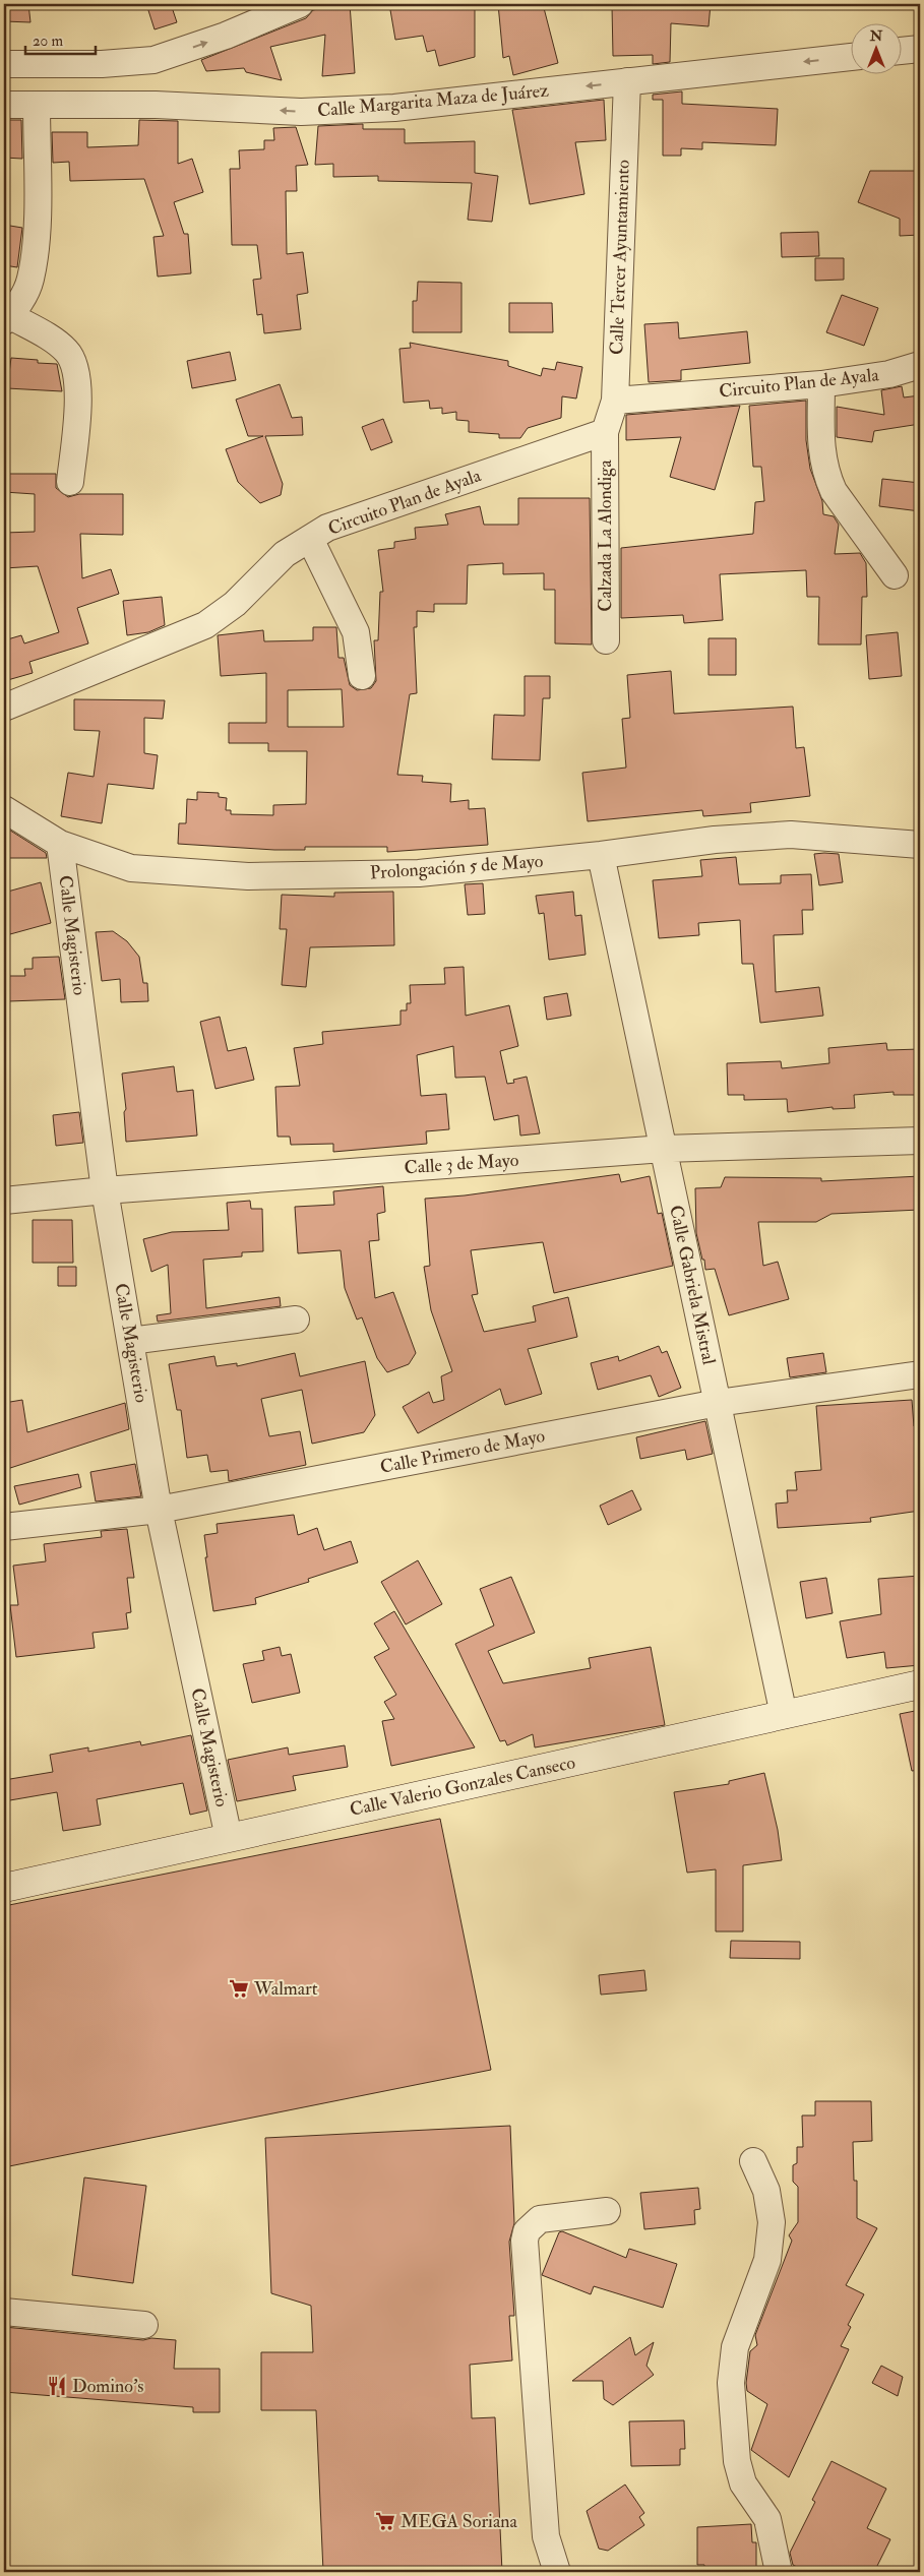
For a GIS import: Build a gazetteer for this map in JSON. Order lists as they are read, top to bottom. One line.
{"streets":{"street":["Calle Margarita Maza de Juárez","Calle Tercer Ayuntamiento","Circuito Plan de Ayala","Calzada La Alondiga","Prolongación 5 de Mayo","Calle Magisterio","Calle 3 de Mayo","Calle Gabriela Mistral","Calle Primero de Mayo","Calle Valerio Gonzales Canseco"]},"crossings":[["Calle Margarita Maza de Juárez","Calle Tercer Ayuntamiento"],["Calle Tercer Ayuntamiento","Circuito Plan de Ayala"],["Calle Tercer Ayuntamiento","Calzada La Alondiga"],["Circuito Plan de Ayala","Calzada La Alondiga"],["Prolongación 5 de Mayo","Calle Magisterio"],["Prolongación 5 de Mayo","Calle Gabriela Mistral"],["Calle Magisterio","Calle 3 de Mayo"],["Calle Magisterio","Calle Primero de Mayo"],["Calle Magisterio","Calle Valerio Gonzales Canseco"],["Calle 3 de Mayo","Calle Gabriela Mistral"],["Calle Gabriela Mistral","Calle Primero de Mayo"],["Calle Gabriela Mistral","Calle Valerio Gonzales Canseco"]],"one_way":["Calle Margarita Maza de Juárez"],"places":{"supermarket":["Walmart","MEGA Soriana"],"restaurant":["Domino's"]},"scale_bar":"20 m","north":"top"}
